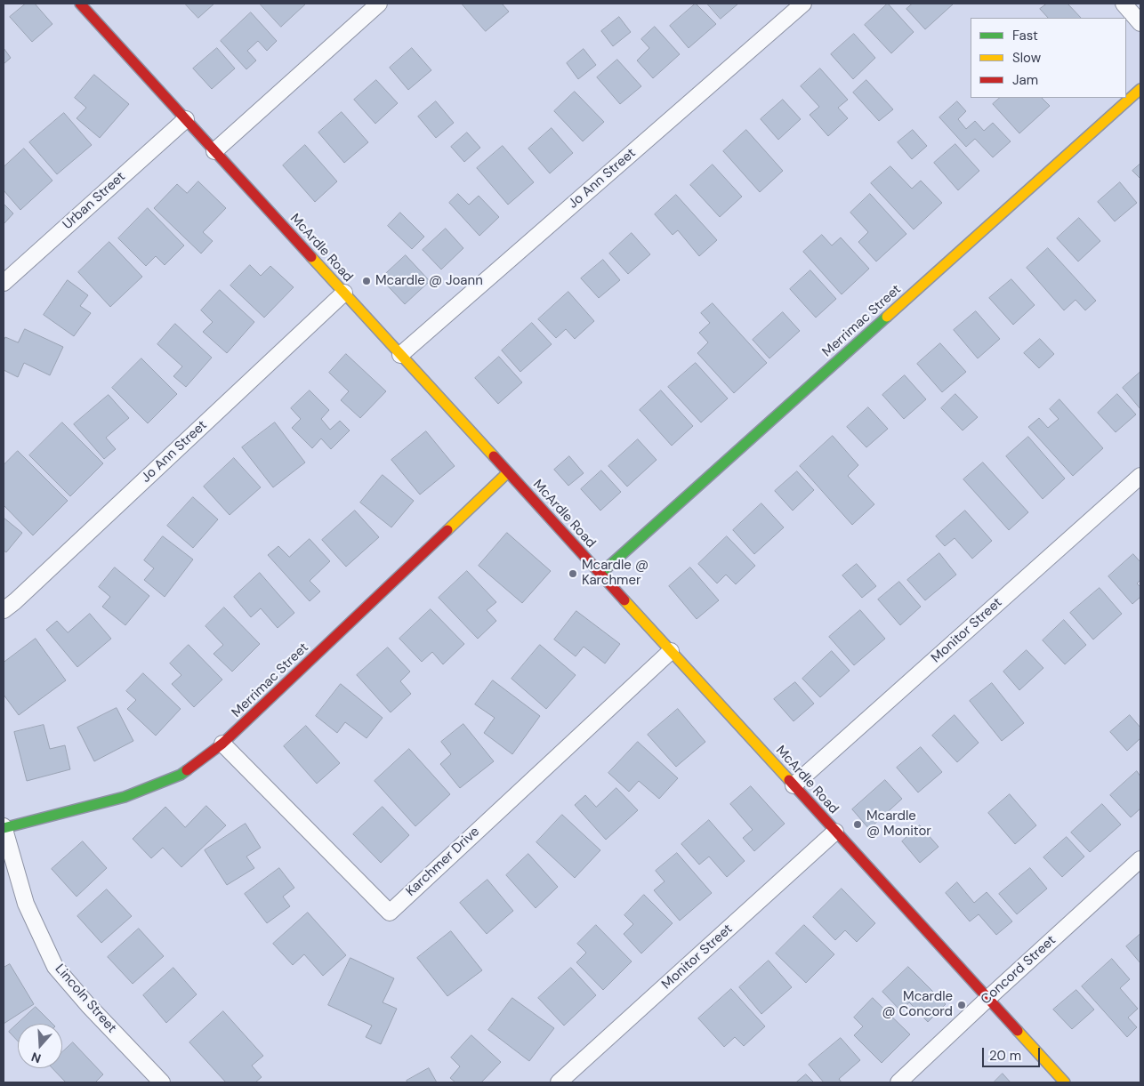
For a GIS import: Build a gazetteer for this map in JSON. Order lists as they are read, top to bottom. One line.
{"streets":{"main road":["McArdle Road","Merrimac Street"],"street":["Jo Ann Street","Urban Street","Monitor Street","Karchmer Drive","Concord Street","Lincoln Street"]},"crossings":[["Jo Ann Street","McArdle Road"],["Urban Street","McArdle Road"],["McArdle Road","Merrimac Street"],["McArdle Road","Monitor Street"],["McArdle Road","Karchmer Drive"],["McArdle Road","Concord Street"],["Merrimac Street","Karchmer Drive"],["Merrimac Street","Lincoln Street"]],"places":["Mcardle @ Joann","Mcardle @ Karchmer","Mcardle @ Monitor","Mcardle @ Concord"],"legend":["Fast","Slow","Jam"],"scale_bar":"20 m","north":"bottom"}
